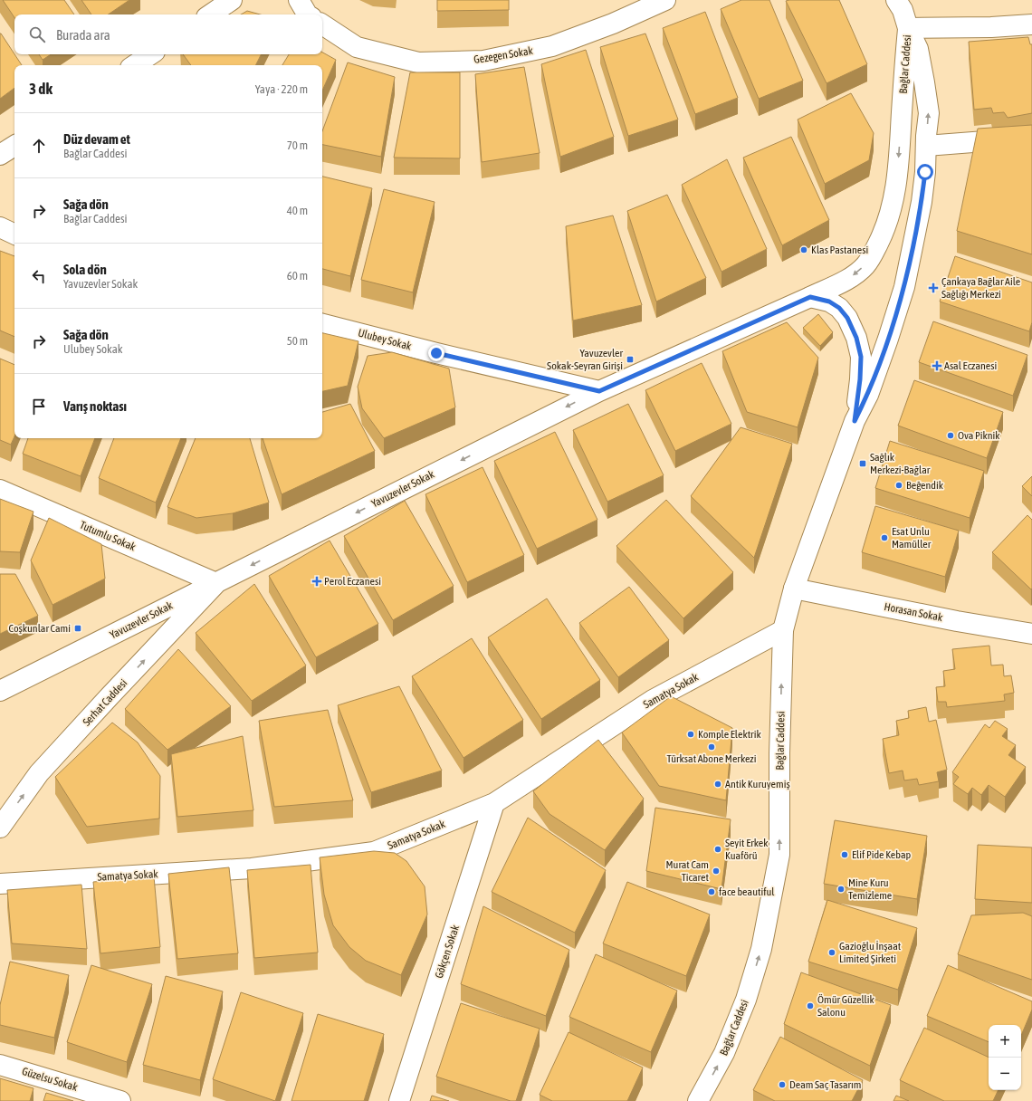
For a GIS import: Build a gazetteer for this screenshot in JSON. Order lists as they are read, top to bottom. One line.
{"streets":{"street":["Gezegen Sokak","Bağlar Caddesi","Ulubey Sokak","Yavuzevler Sokak","Tutumlu Sokak","Horasan Sokak","Samatya Sokak","Serhat Caddesi","Gökçen Sokak","Güzelsu Sokak"]},"crossings":[["Bağlar Caddesi","Yavuzevler Sokak"],["Bağlar Caddesi","Horasan Sokak"],["Bağlar Caddesi","Samatya Sokak"],["Ulubey Sokak","Yavuzevler Sokak"],["Yavuzevler Sokak","Tutumlu Sokak"],["Yavuzevler Sokak","Serhat Caddesi"],["Tutumlu Sokak","Serhat Caddesi"],["Samatya Sokak","Gökçen Sokak"]],"one_way":["Yavuzevler Sokak","Serhat Caddesi"],"places":{"other":["Klas Pastanesi","Ova Piknik","Beğendik","Esat Unlu Mamüller","Komple Elektrik","Türksat Abone Merkezi","Antik Kuruyemiş","Seyit Erkek Kuaförü","Elif Pide Kebap","Murat Cam Ticaret","Mine Kuru Temizleme","face beautiful","Gazioğlu İnşaat Limited Şirketi","Ömür Güzellik Salonu","Deam Saç Tasarım"],"health":["Çankaya Bağlar Aile Sağlığı Merkezi","Asal Eczanesi","Perol Eczanesi"],"transit":["Yavuzevler Sokak-Seyran Girişi","Sağlık Merkezi-Bağlar","Coşkunlar Cami"]},"page":{"search":"Burada ara","heading":["3 dk","Yaya · 220 m"],"list":[["Düz devam et","Bağlar Caddesi","70 m"],["Sağa dön","Bağlar Caddesi","40 m"],["Sola dön","Yavuzevler Sokak","60 m"],["Sağa dön","Ulubey Sokak","50 m"],"Varış noktası"],"map_buttons":["+","−"]}}
